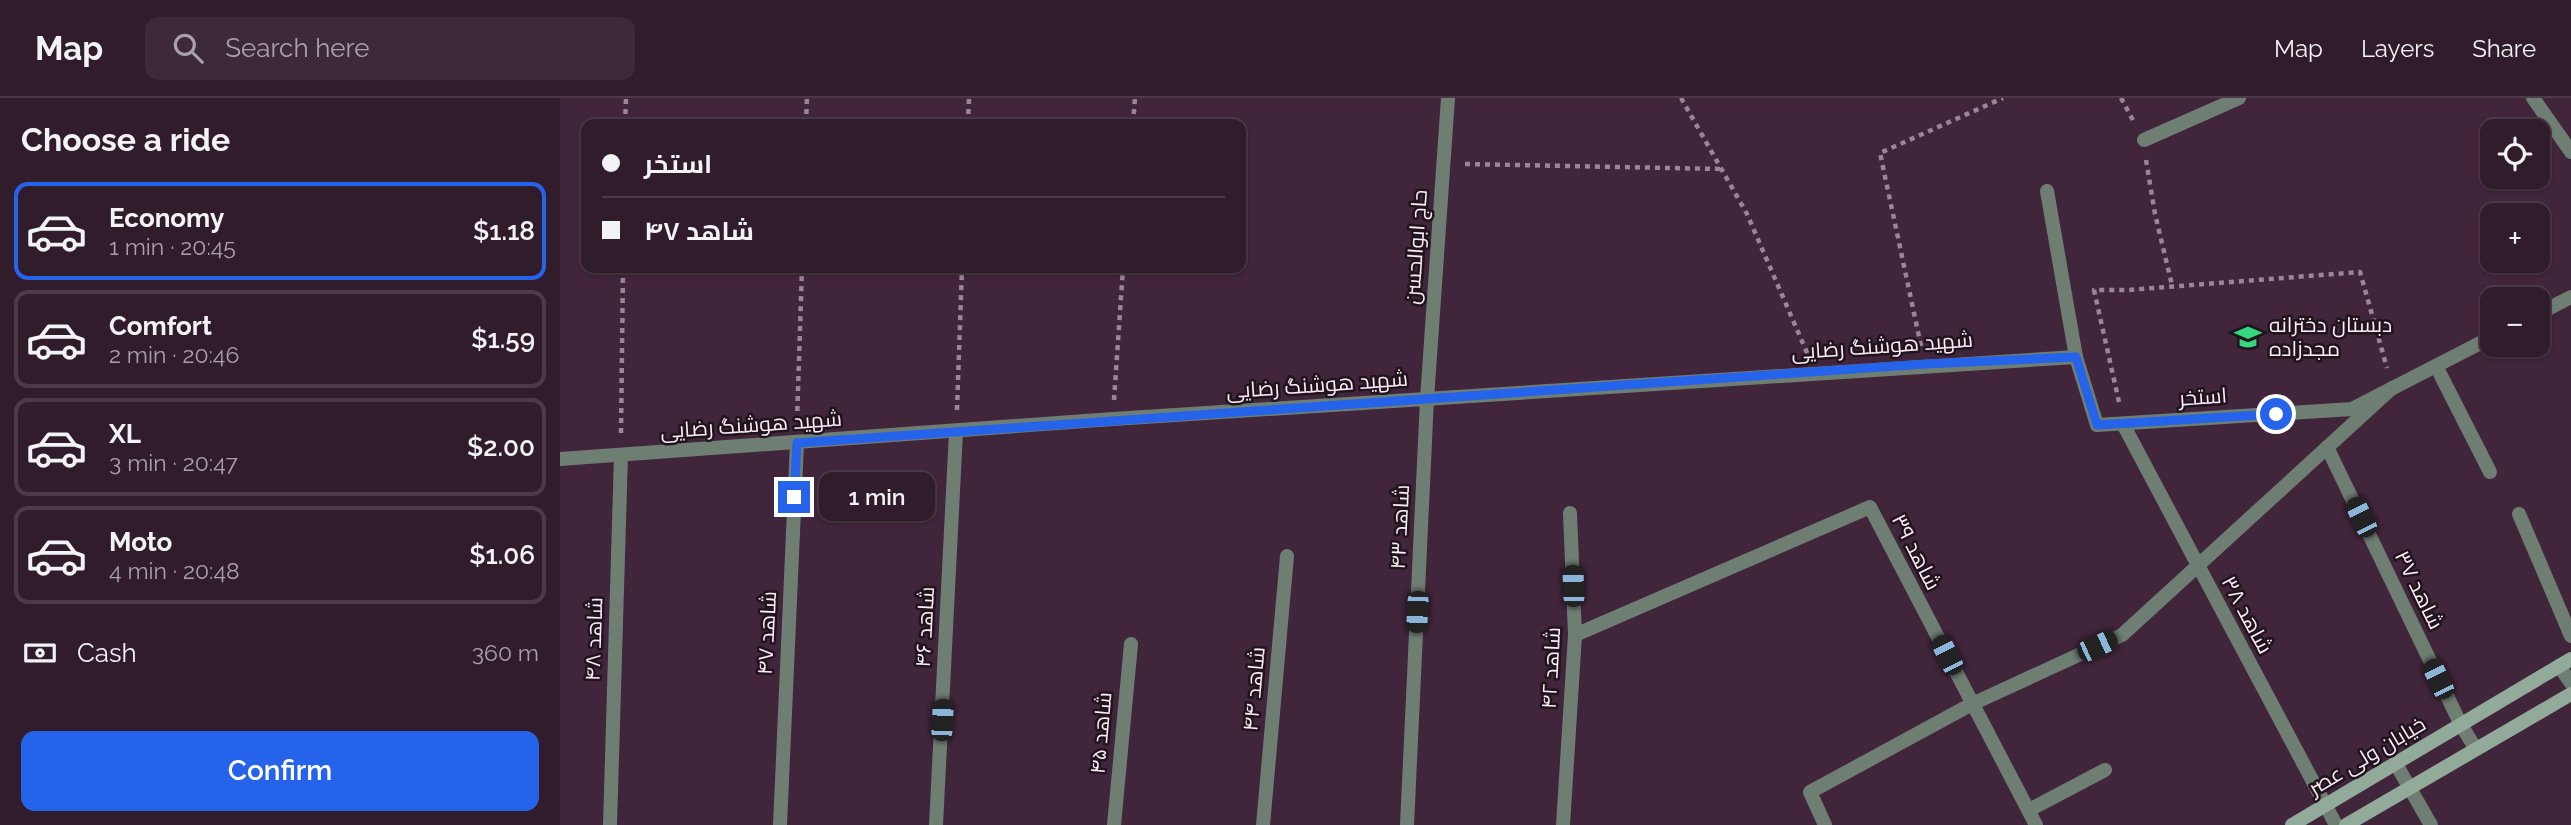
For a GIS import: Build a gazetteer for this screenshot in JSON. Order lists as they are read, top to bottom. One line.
{"streets":{"main road":["خیابان ولی عصر"],"street":["حاج ابوالحسن","شهید هوشنگ رضایی","استخر","شاهد ۴۳","شاهد ۳۹","شاهد ۳۷","شاهد ۳۸","شاهد ۴۶","شاهد ۴۷","شاهد ۴۸","شاهد ۴۲","شاهد ۴۴","شاهد ۴۵"]},"crossings":[["حاج ابوالحسن","شهید هوشنگ رضایی"],["حاج ابوالحسن","شاهد ۴۳"],["شهید هوشنگ رضایی","استخر"],["شهید هوشنگ رضایی","شاهد ۴۳"],["شهید هوشنگ رضایی","شاهد ۴۶"],["شهید هوشنگ رضایی","شاهد ۴۷"],["شهید هوشنگ رضایی","شاهد ۴۸"],["استخر","شاهد ۳۸"],["شاهد ۳۹","شاهد ۴۲"],["شاهد ۳۷","خیابان ولی عصر"],["شاهد ۳۸","خیابان ولی عصر"]],"places":{"school or university":["دبستان دخترانه مجدزاده"]},"page":{"header":"Map","search":"Search here","nav":["Map","Layers","Share"],"heading":"Choose a ride","map_buttons":["+","−"],"banner":["استخر","شاهد ۴۷"],"list":[{"name":"Economy","note":"1 min · 20:45","value":"$1.18"},{"name":"Comfort","note":"2 min · 20:46","value":"$1.59"},{"name":"XL","note":"3 min · 20:47","value":"$2.00"},{"name":"Moto","note":"4 min · 20:48","value":"$1.06"}],"bubble":"1 min","pay":["Cash","360 m"],"buttons":"Confirm"}}
